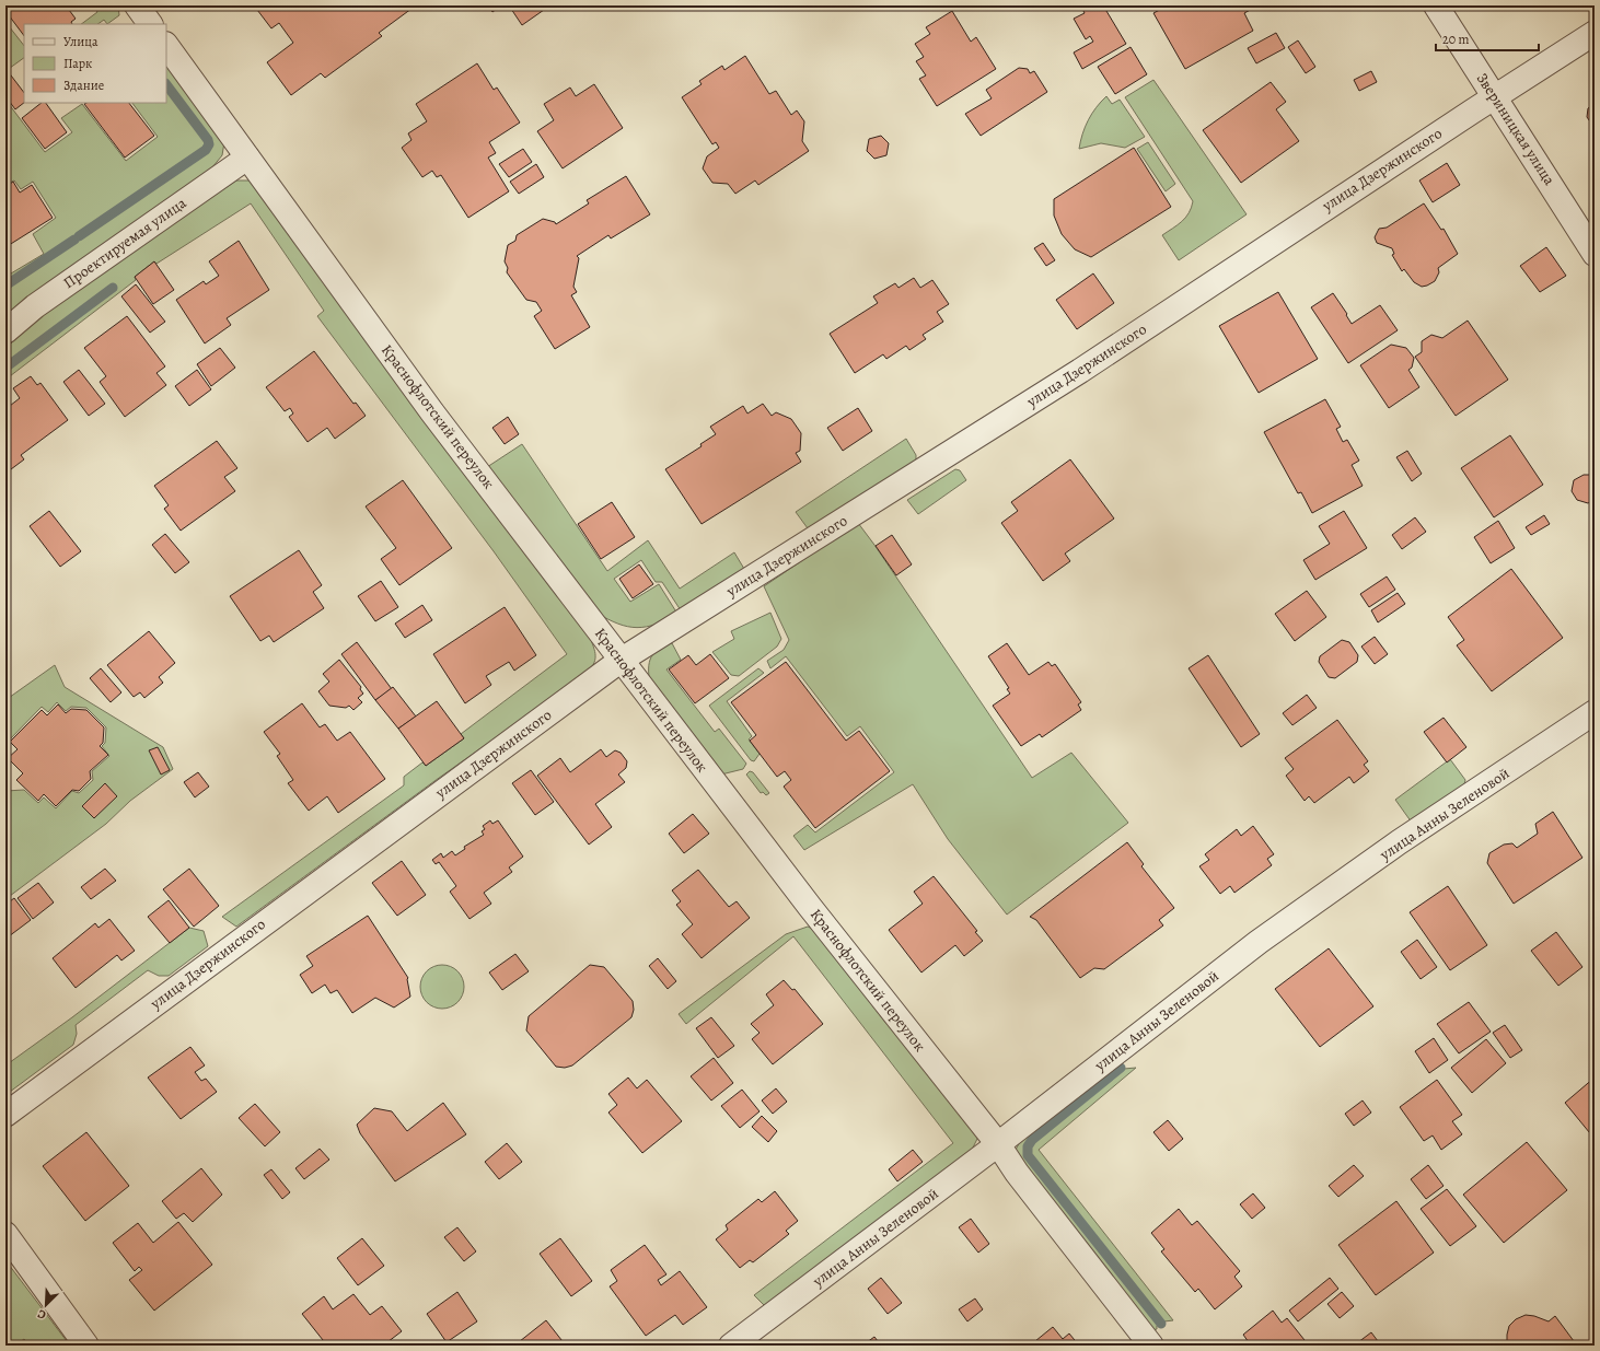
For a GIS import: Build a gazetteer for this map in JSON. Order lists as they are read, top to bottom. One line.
{"streets":{"street":["Звериницкая улица","улица Дзержинского","Проектируемая улица","Краснофлотский переулок","улица Анны Зеленовой"]},"crossings":[["Звериницкая улица","улица Дзержинского"],["улица Дзержинского","Краснофлотский переулок"],["Проектируемая улица","Краснофлотский переулок"],["Краснофлотский переулок","улица Анны Зеленовой"]],"legend":["Улица","Парк","Здание"],"scale_bar":"20 m","north":"bottom left"}
